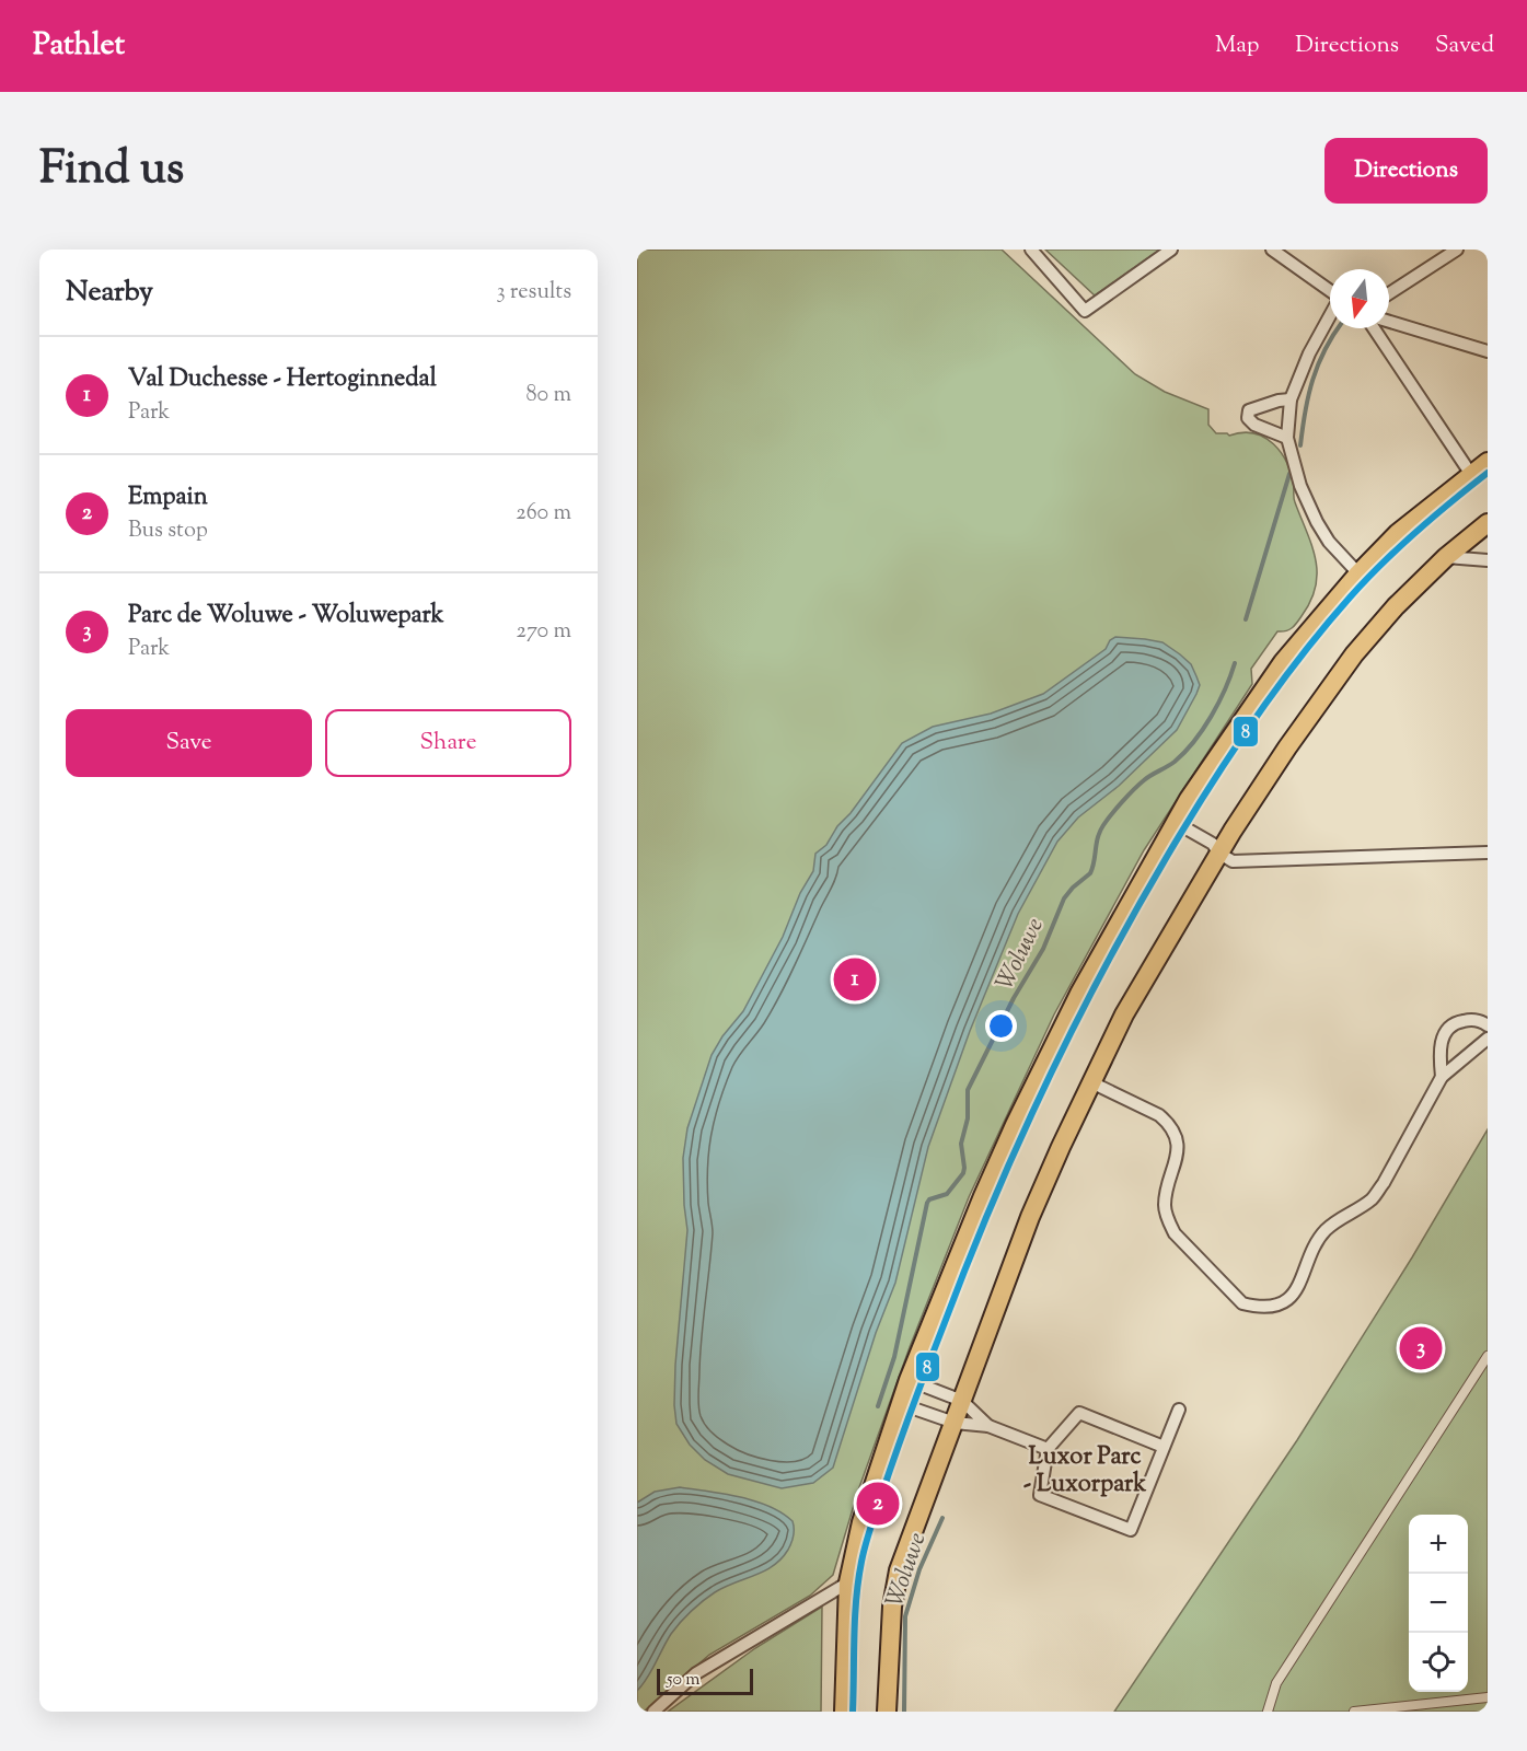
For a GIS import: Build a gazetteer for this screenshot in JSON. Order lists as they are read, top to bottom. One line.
{"districts":["Luxor Parc - Luxorpark"],"water":["Woluwe"],"lines":["transit line 8"],"scale_bar":"50 m","north":"bottom","page":{"header":"Pathlet","nav":["Map","Directions","Saved"],"title":"Find us","buttons":["Directions",["Save","Share"]],"heading":["Nearby","3 results"],"list":[{"mark":"1","name":"Val Duchesse - Hertoginnedal","note":"Park","value":"80 m"},{"mark":"2","name":"Empain","note":"Bus stop","value":"260 m"},{"mark":"3","name":"Parc de Woluwe - Woluwepark","note":"Park","value":"270 m"}],"pins":["1","3","2"],"map_buttons":["+","−"],"scale":"50 m"}}
